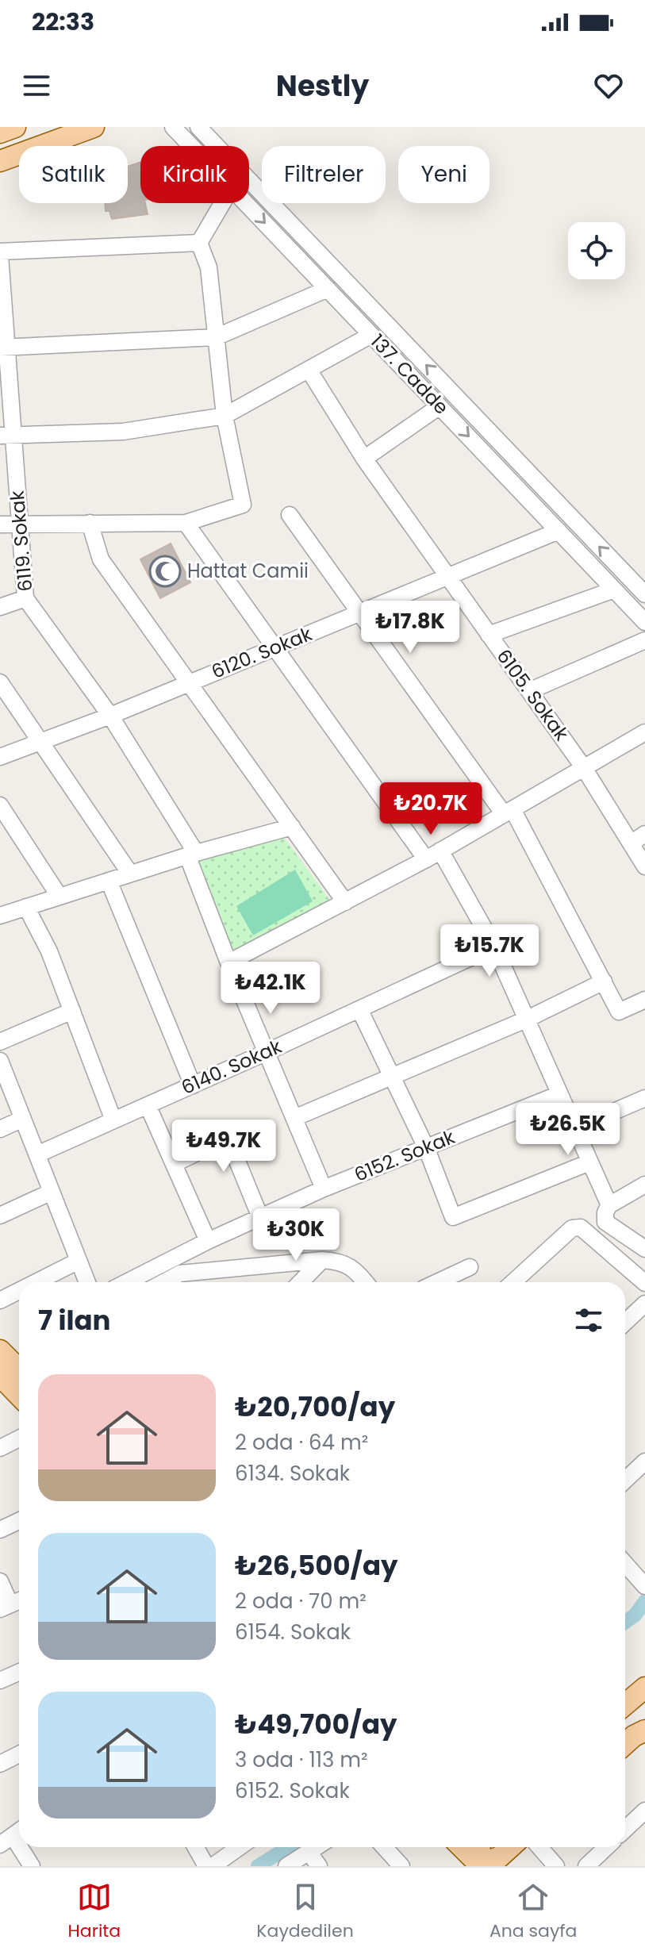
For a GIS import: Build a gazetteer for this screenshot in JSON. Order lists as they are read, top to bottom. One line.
{"streets":{"street":["137. Cadde","6119. Sokak","6120. Sokak","6105. Sokak","6140. Sokak","6152. Sokak"]},"crossings":[["137. Cadde","6120. Sokak"],["6119. Sokak","6120. Sokak"],["6119. Sokak","6140. Sokak"],["6119. Sokak","6152. Sokak"],["6120. Sokak","6105. Sokak"]],"places":{"mosque":["Hattat Camii"]},"page":{"status":"22:33","header":"Nestly","chip":["Satılık","Kiralık","Filtreler","Yeni"],"price":["₺17.8K","₺20.7K","₺15.7K","₺42.1K","₺26.5K","₺49.7K","₺30K"],"heading":"7 ilan","list":[{"name":"₺20,700/ay","note":"2 oda · 64 m² · 6134. Sokak"},{"name":"₺26,500/ay","note":"2 oda · 70 m² · 6154. Sokak"},{"name":"₺49,700/ay","note":"3 oda · 113 m² · 6152. Sokak"}],"tabs":["Harita","Kaydedilen","Ana sayfa"]}}
